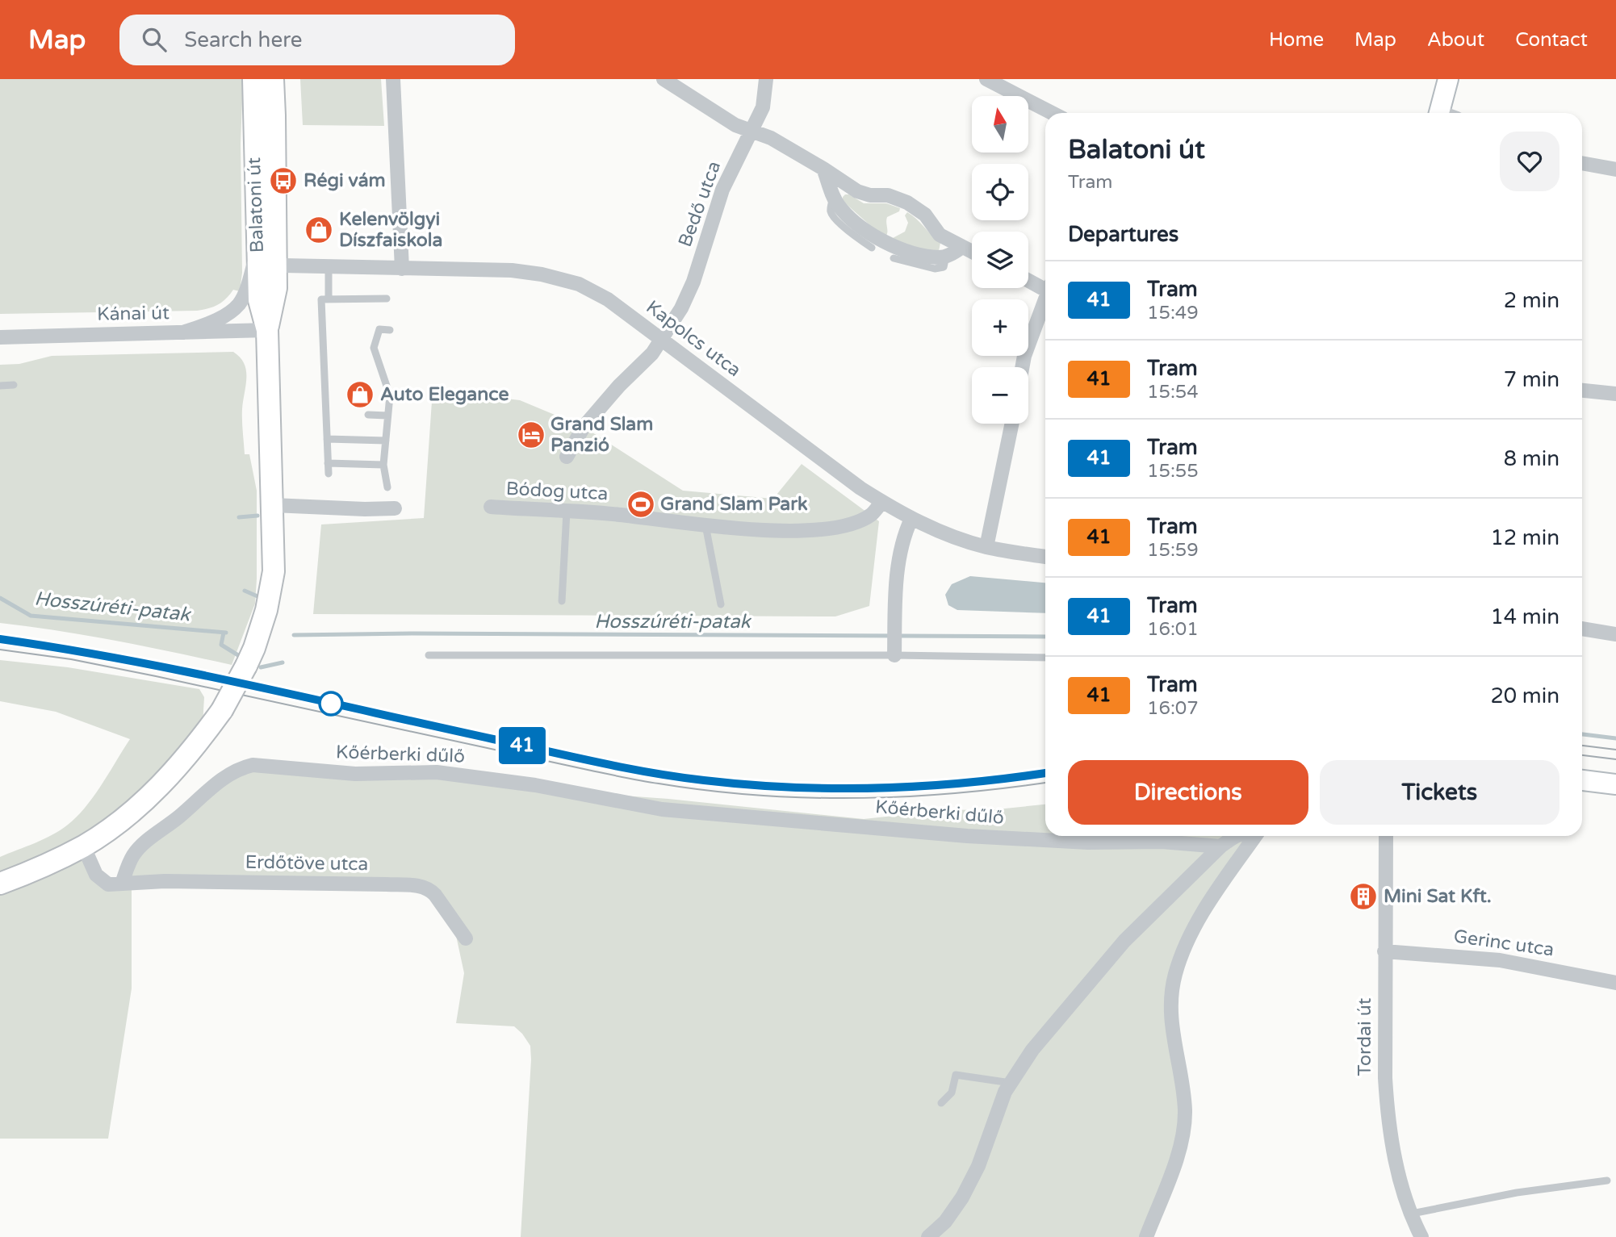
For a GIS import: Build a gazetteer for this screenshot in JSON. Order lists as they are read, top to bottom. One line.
{"streets":{"main road":["Balatoni út"],"street":["Bedő utca","Kánai út","Kapolcs utca","Bódog utca","Kőérberki dűlő","Erdőtöve utca","Gerinc utca","Tordai út"]},"crossings":[["Bedő utca","Kapolcs utca"],["Balatoni út","Kánai út"],["Balatoni út","Kapolcs utca"],["Balatoni út","Erdőtöve utca"],["Kapolcs utca","Bódog utca"],["Kőérberki dűlő","Erdőtöve utca"],["Gerinc utca","Tordai út"]],"water":["Hosszúréti-patak"],"places":{"bus stop":["Régi vám"],"shop":["Kelenvölgyi Díszfaiskola","Auto Elegance"],"hotel":["Grand Slam Panzió"],"sports":["Grand Slam Park"],"building":["Mini Sat Kft."]},"lines":["tram line 41"],"north":"top","page":{"header":"Map","search":"Search here","nav":["Home","Map","About","Contact"],"on_map":"41","map_buttons":["+","−"],"heading":[["Balatoni út","Tram"],"Departures"],"list":[{"mark":"41","name":"Tram","note":"15:49","value":"2 min"},{"mark":"41","name":"Tram","note":"15:54","value":"7 min"},{"mark":"41","name":"Tram","note":"15:55","value":"8 min"},{"mark":"41","name":"Tram","note":"15:59","value":"12 min"},{"mark":"41","name":"Tram","note":"16:01","value":"14 min"},{"mark":"41","name":"Tram","note":"16:07","value":"20 min"}],"buttons":["Directions","Tickets"]}}
